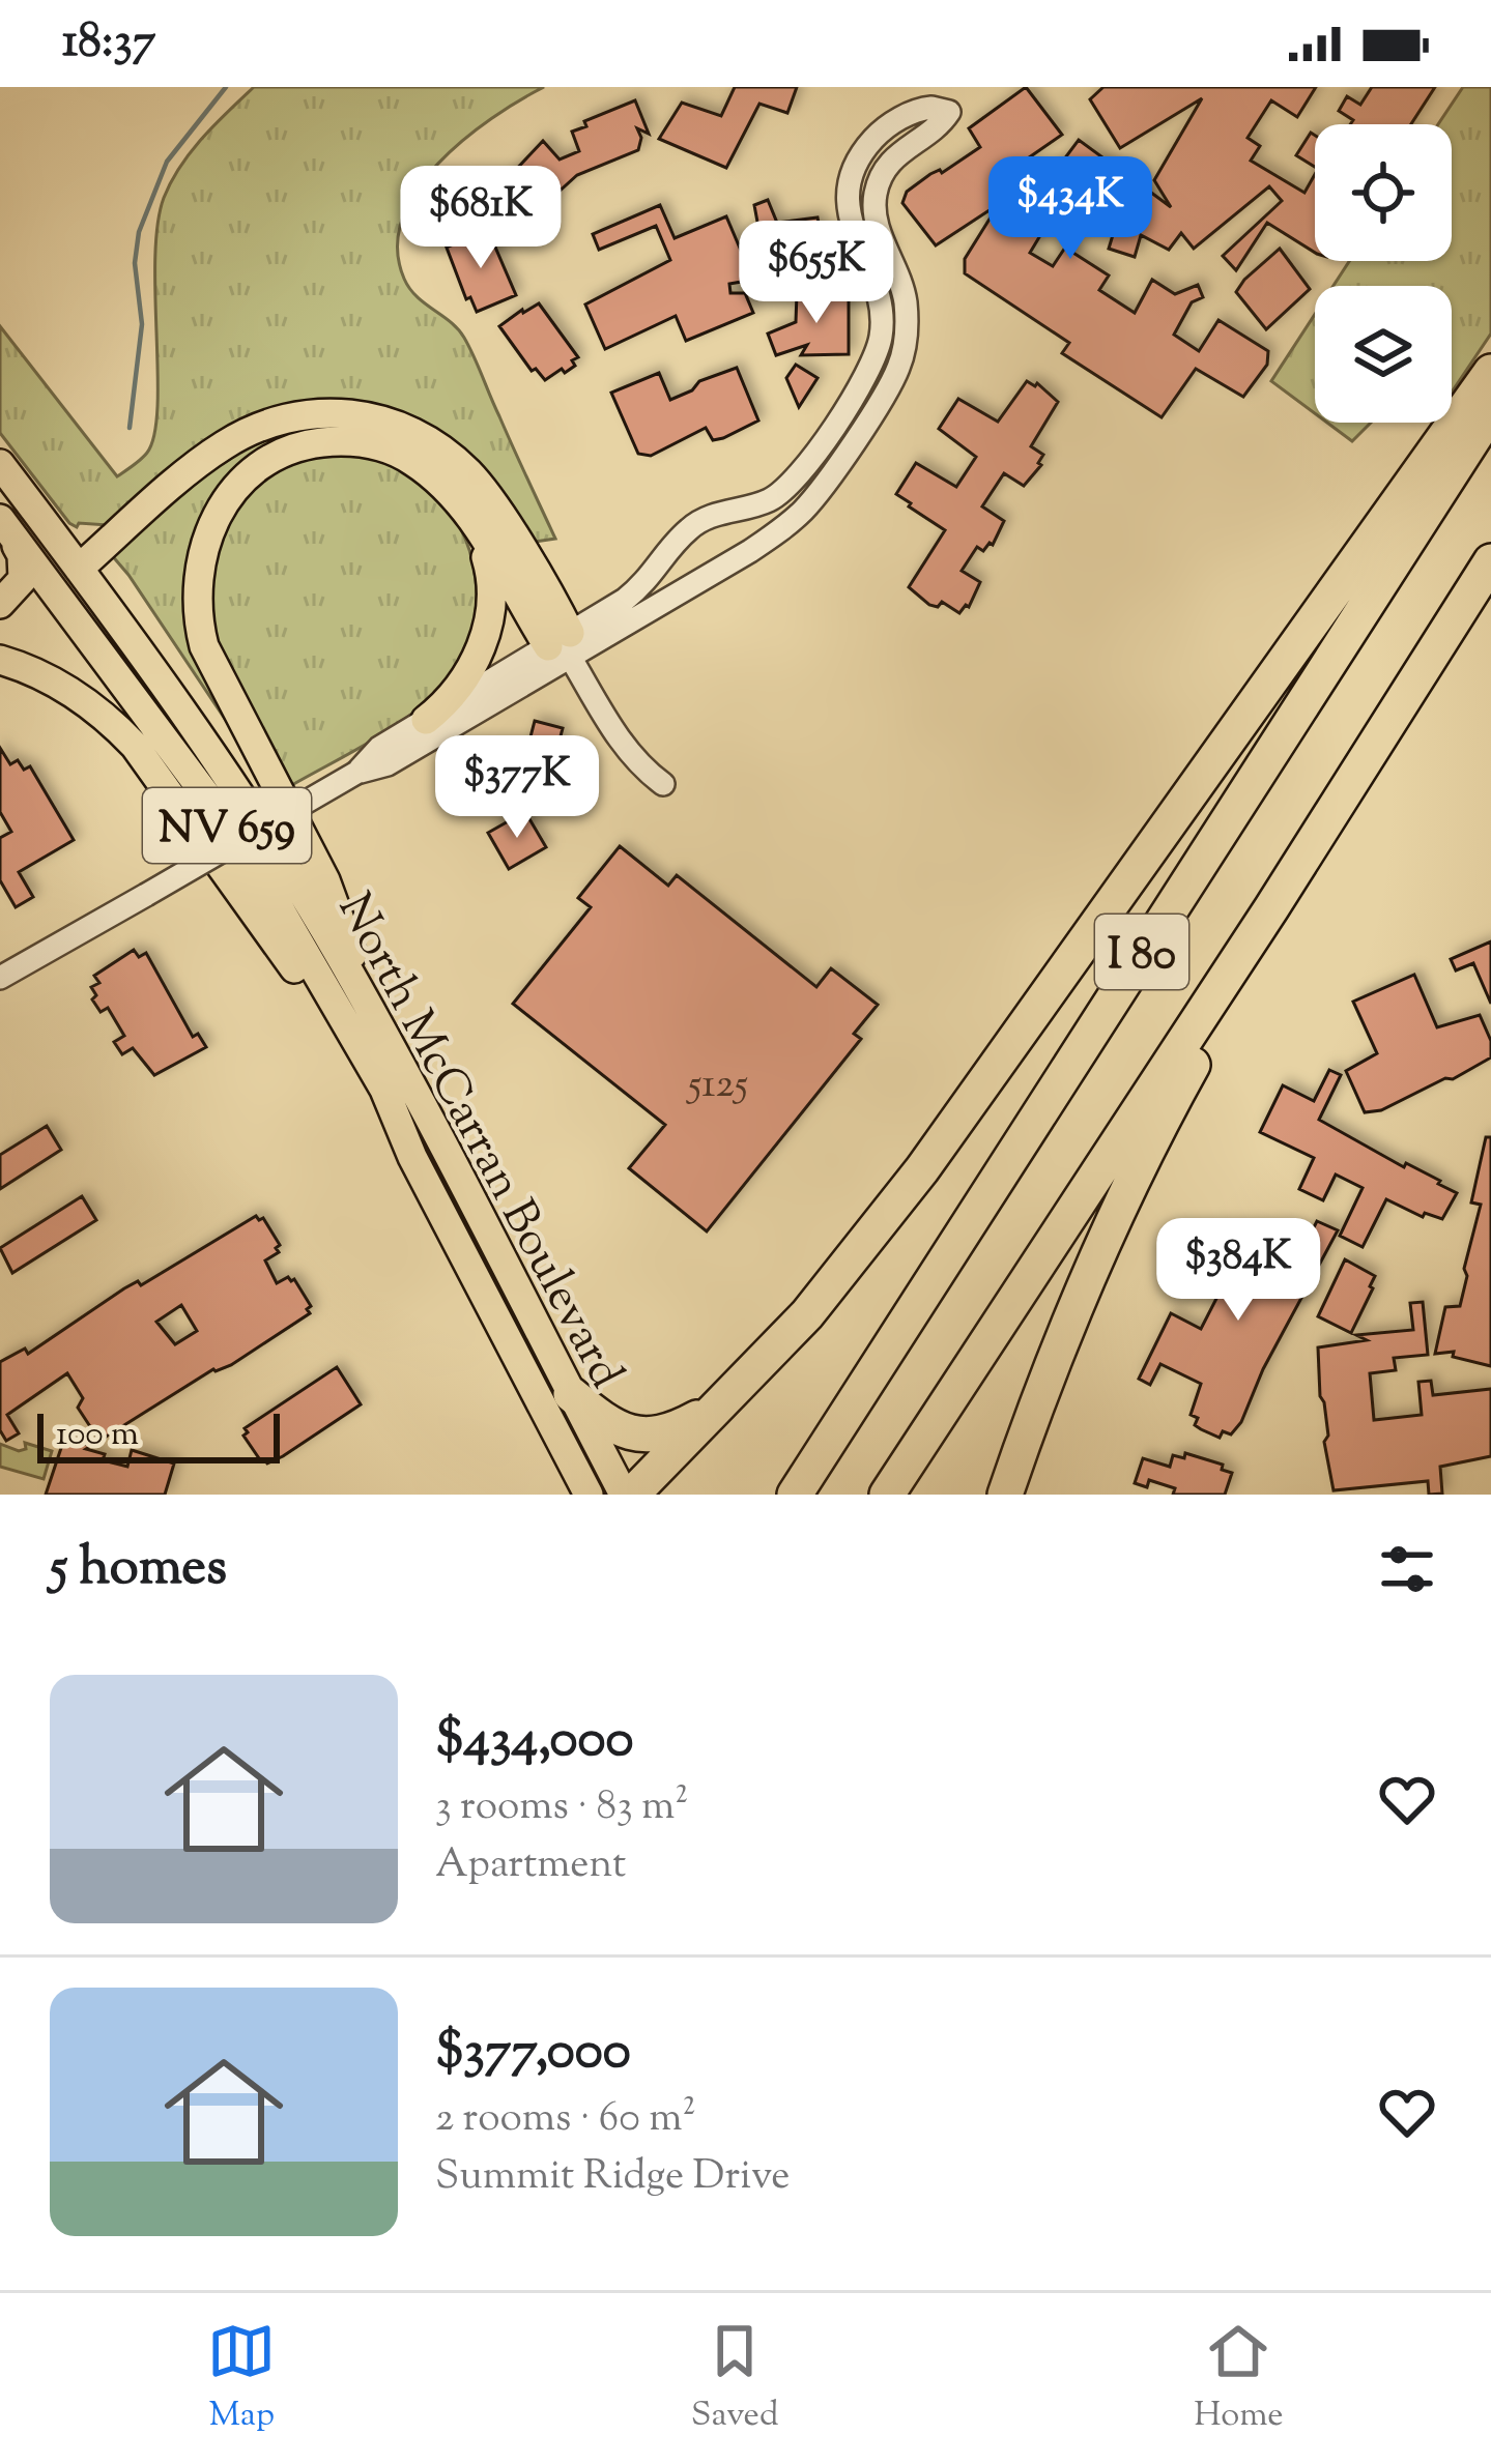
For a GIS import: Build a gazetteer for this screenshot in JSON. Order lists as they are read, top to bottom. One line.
{"streets":{"highway":["I 80"],"main road":["NV 659","North McCarran Boulevard"]},"house_numbers":["5125"],"scale_bar":"100 m","page":{"status":"18:37","price":["$434K","$681K","$655K","$377K","$384K"],"scale":"100 m","heading":"5 homes","list":[{"name":"$434,000","note":"3 rooms · 83 m² · Apartment"},{"name":"$377,000","note":"2 rooms · 60 m² · Summit Ridge Drive"}],"tabs":["Map","Saved","Home"]}}
